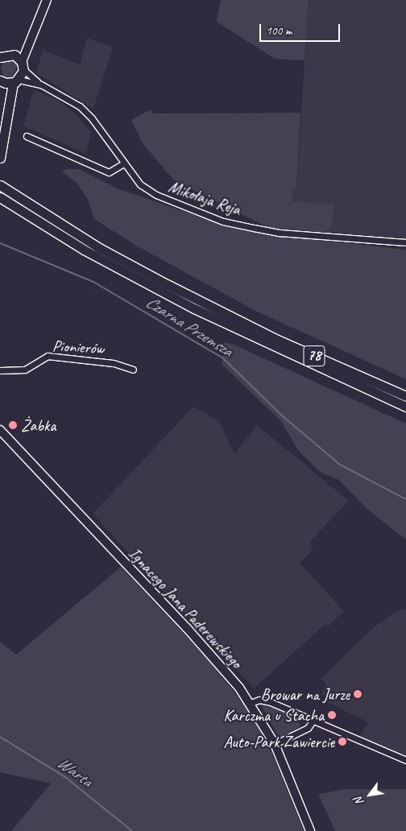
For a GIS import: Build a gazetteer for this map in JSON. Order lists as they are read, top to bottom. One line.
{"streets":{"main road":["78","Ignacego Jana Paderewskiego"],"street":["Mikołaja Reja","Pionierów"]},"water":["Czarna Przemsza","Warta"],"places":["Żabka","Browar na Jurze","Karczma u Stacha","Auto-Park Zawiercie"],"scale_bar":"100 m","north":"bottom left"}
